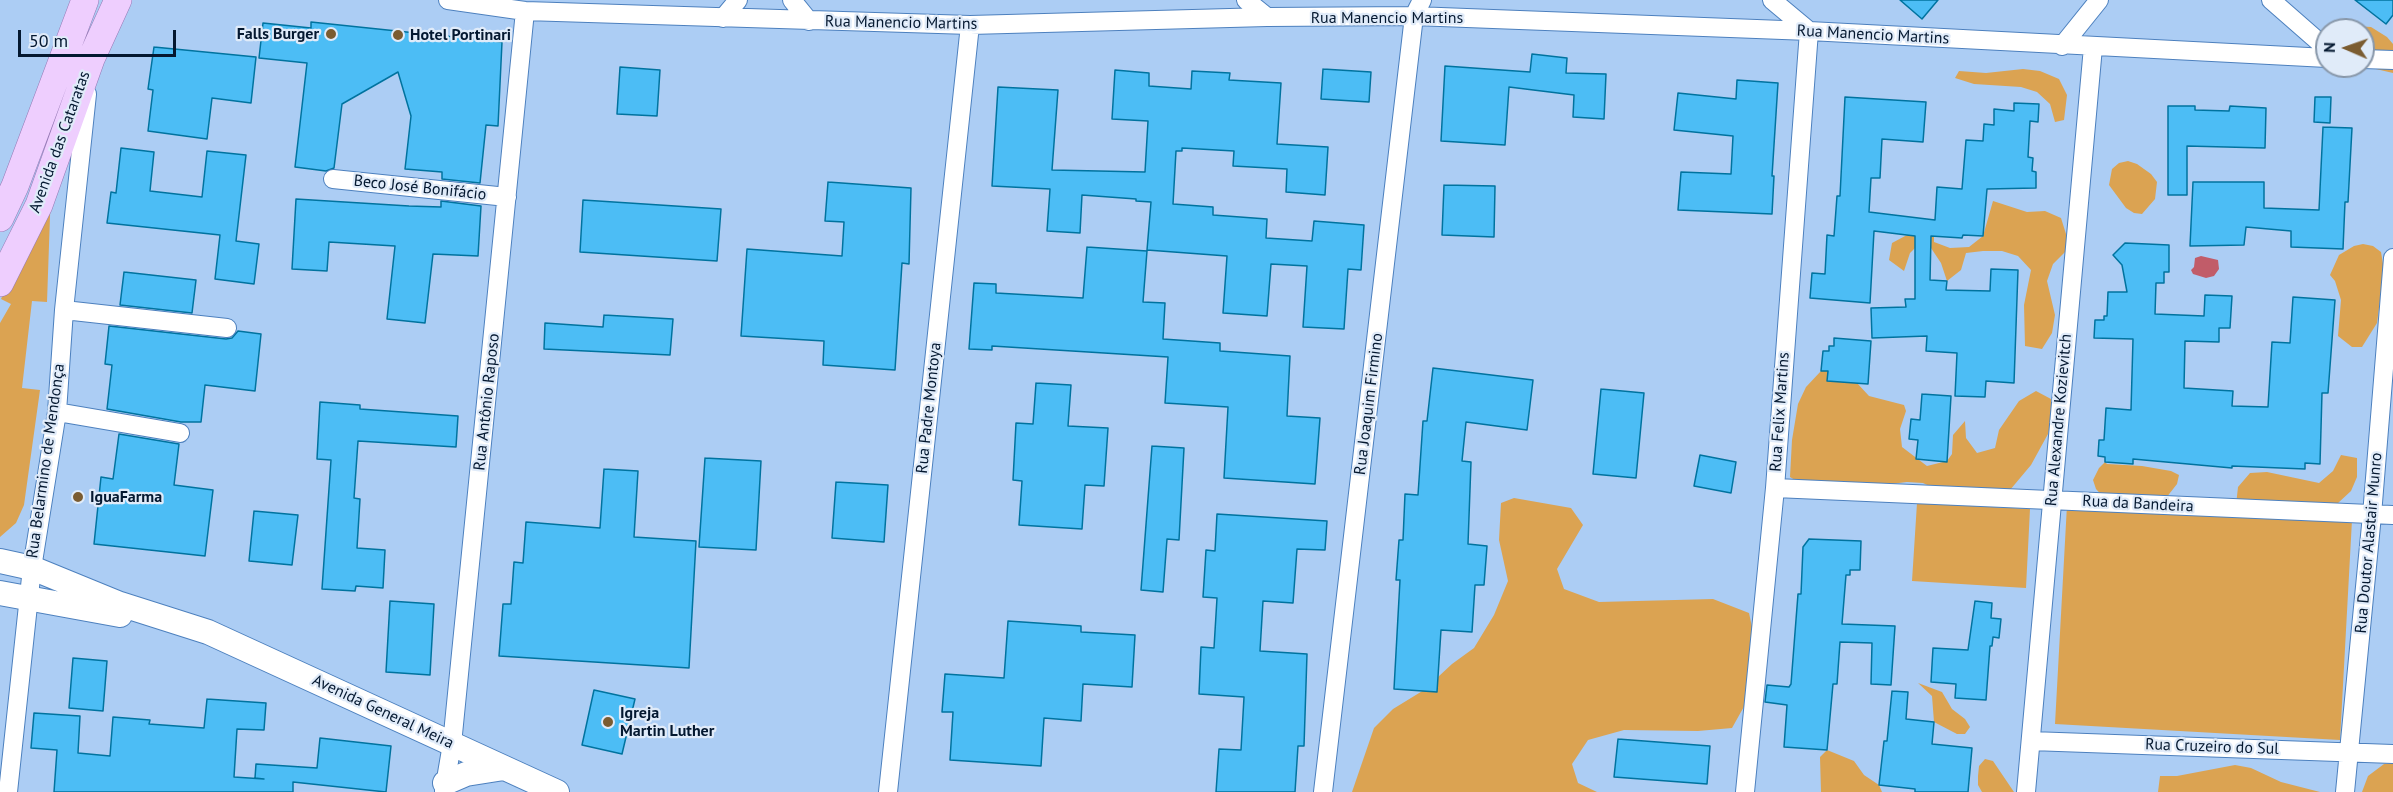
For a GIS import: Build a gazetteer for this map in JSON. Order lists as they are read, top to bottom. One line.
{"streets":{"main road":["Avenida das Cataratas","Avenida General Meira"],"street":["Rua Manencio Martins","Beco José Bonifácio","Rua Antônio Raposo","Rua Joaquim Firmino","Rua Padre Montoya","Rua Felix Martins","Rua Alexandre Kozievitch","Rua Belarmino de Mendonça","Rua da Bandeira","Rua Doutor Alastair Munro","Rua Cruzeiro do Sul"]},"crossings":[["Rua Manencio Martins","Rua Antônio Raposo"],["Rua Manencio Martins","Rua Joaquim Firmino"],["Rua Manencio Martins","Rua Padre Montoya"],["Rua Manencio Martins","Rua Felix Martins"],["Rua Manencio Martins","Rua Alexandre Kozievitch"],["Avenida das Cataratas","Rua Belarmino de Mendonça"],["Beco José Bonifácio","Rua Antônio Raposo"],["Rua Antônio Raposo","Avenida General Meira"],["Rua Felix Martins","Rua da Bandeira"],["Rua Alexandre Kozievitch","Rua da Bandeira"],["Rua Alexandre Kozievitch","Rua Cruzeiro do Sul"],["Rua Belarmino de Mendonça","Avenida General Meira"],["Rua da Bandeira","Rua Doutor Alastair Munro"],["Rua Doutor Alastair Munro","Rua Cruzeiro do Sul"]],"places":["Falls Burger","Hotel Portinari","IguaFarma","Igreja Martin Luther"],"scale_bar":"50 m","north":"left"}
